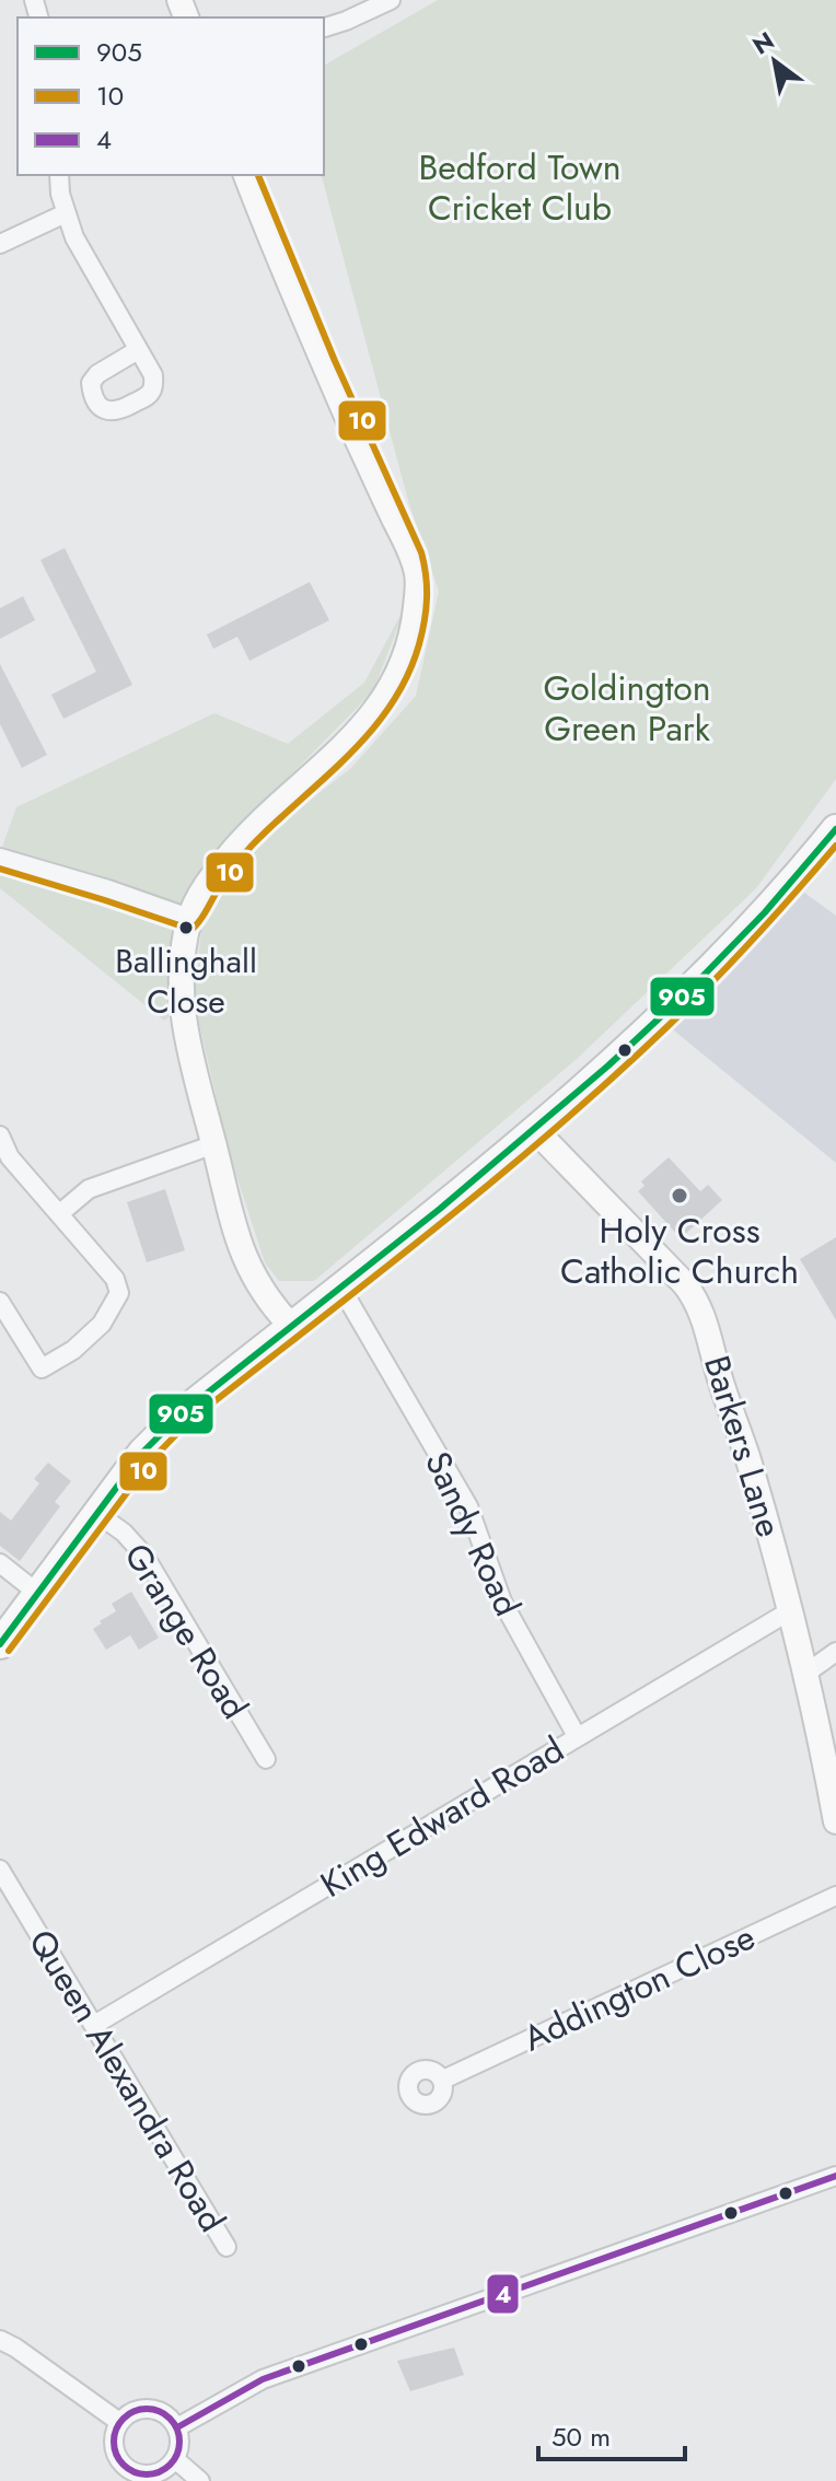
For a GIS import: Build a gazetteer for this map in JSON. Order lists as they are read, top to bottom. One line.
{"streets":{"street":["Barkers Lane","Sandy Road","Grange Road","King Edward Road","Addington Close","Queen Alexandra Road"]},"crossings":[["Barkers Lane","King Edward Road"],["Sandy Road","King Edward Road"],["King Edward Road","Queen Alexandra Road"]],"parks":["Bedford Town Cricket Club","Goldington Green Park"],"places":["Ballinghall Close","Holy Cross Catholic Church"],"lines":["transit line 10","transit line 905","transit line 4"],"legend":["905","10","4"],"scale_bar":"50 m","north":"top left"}
